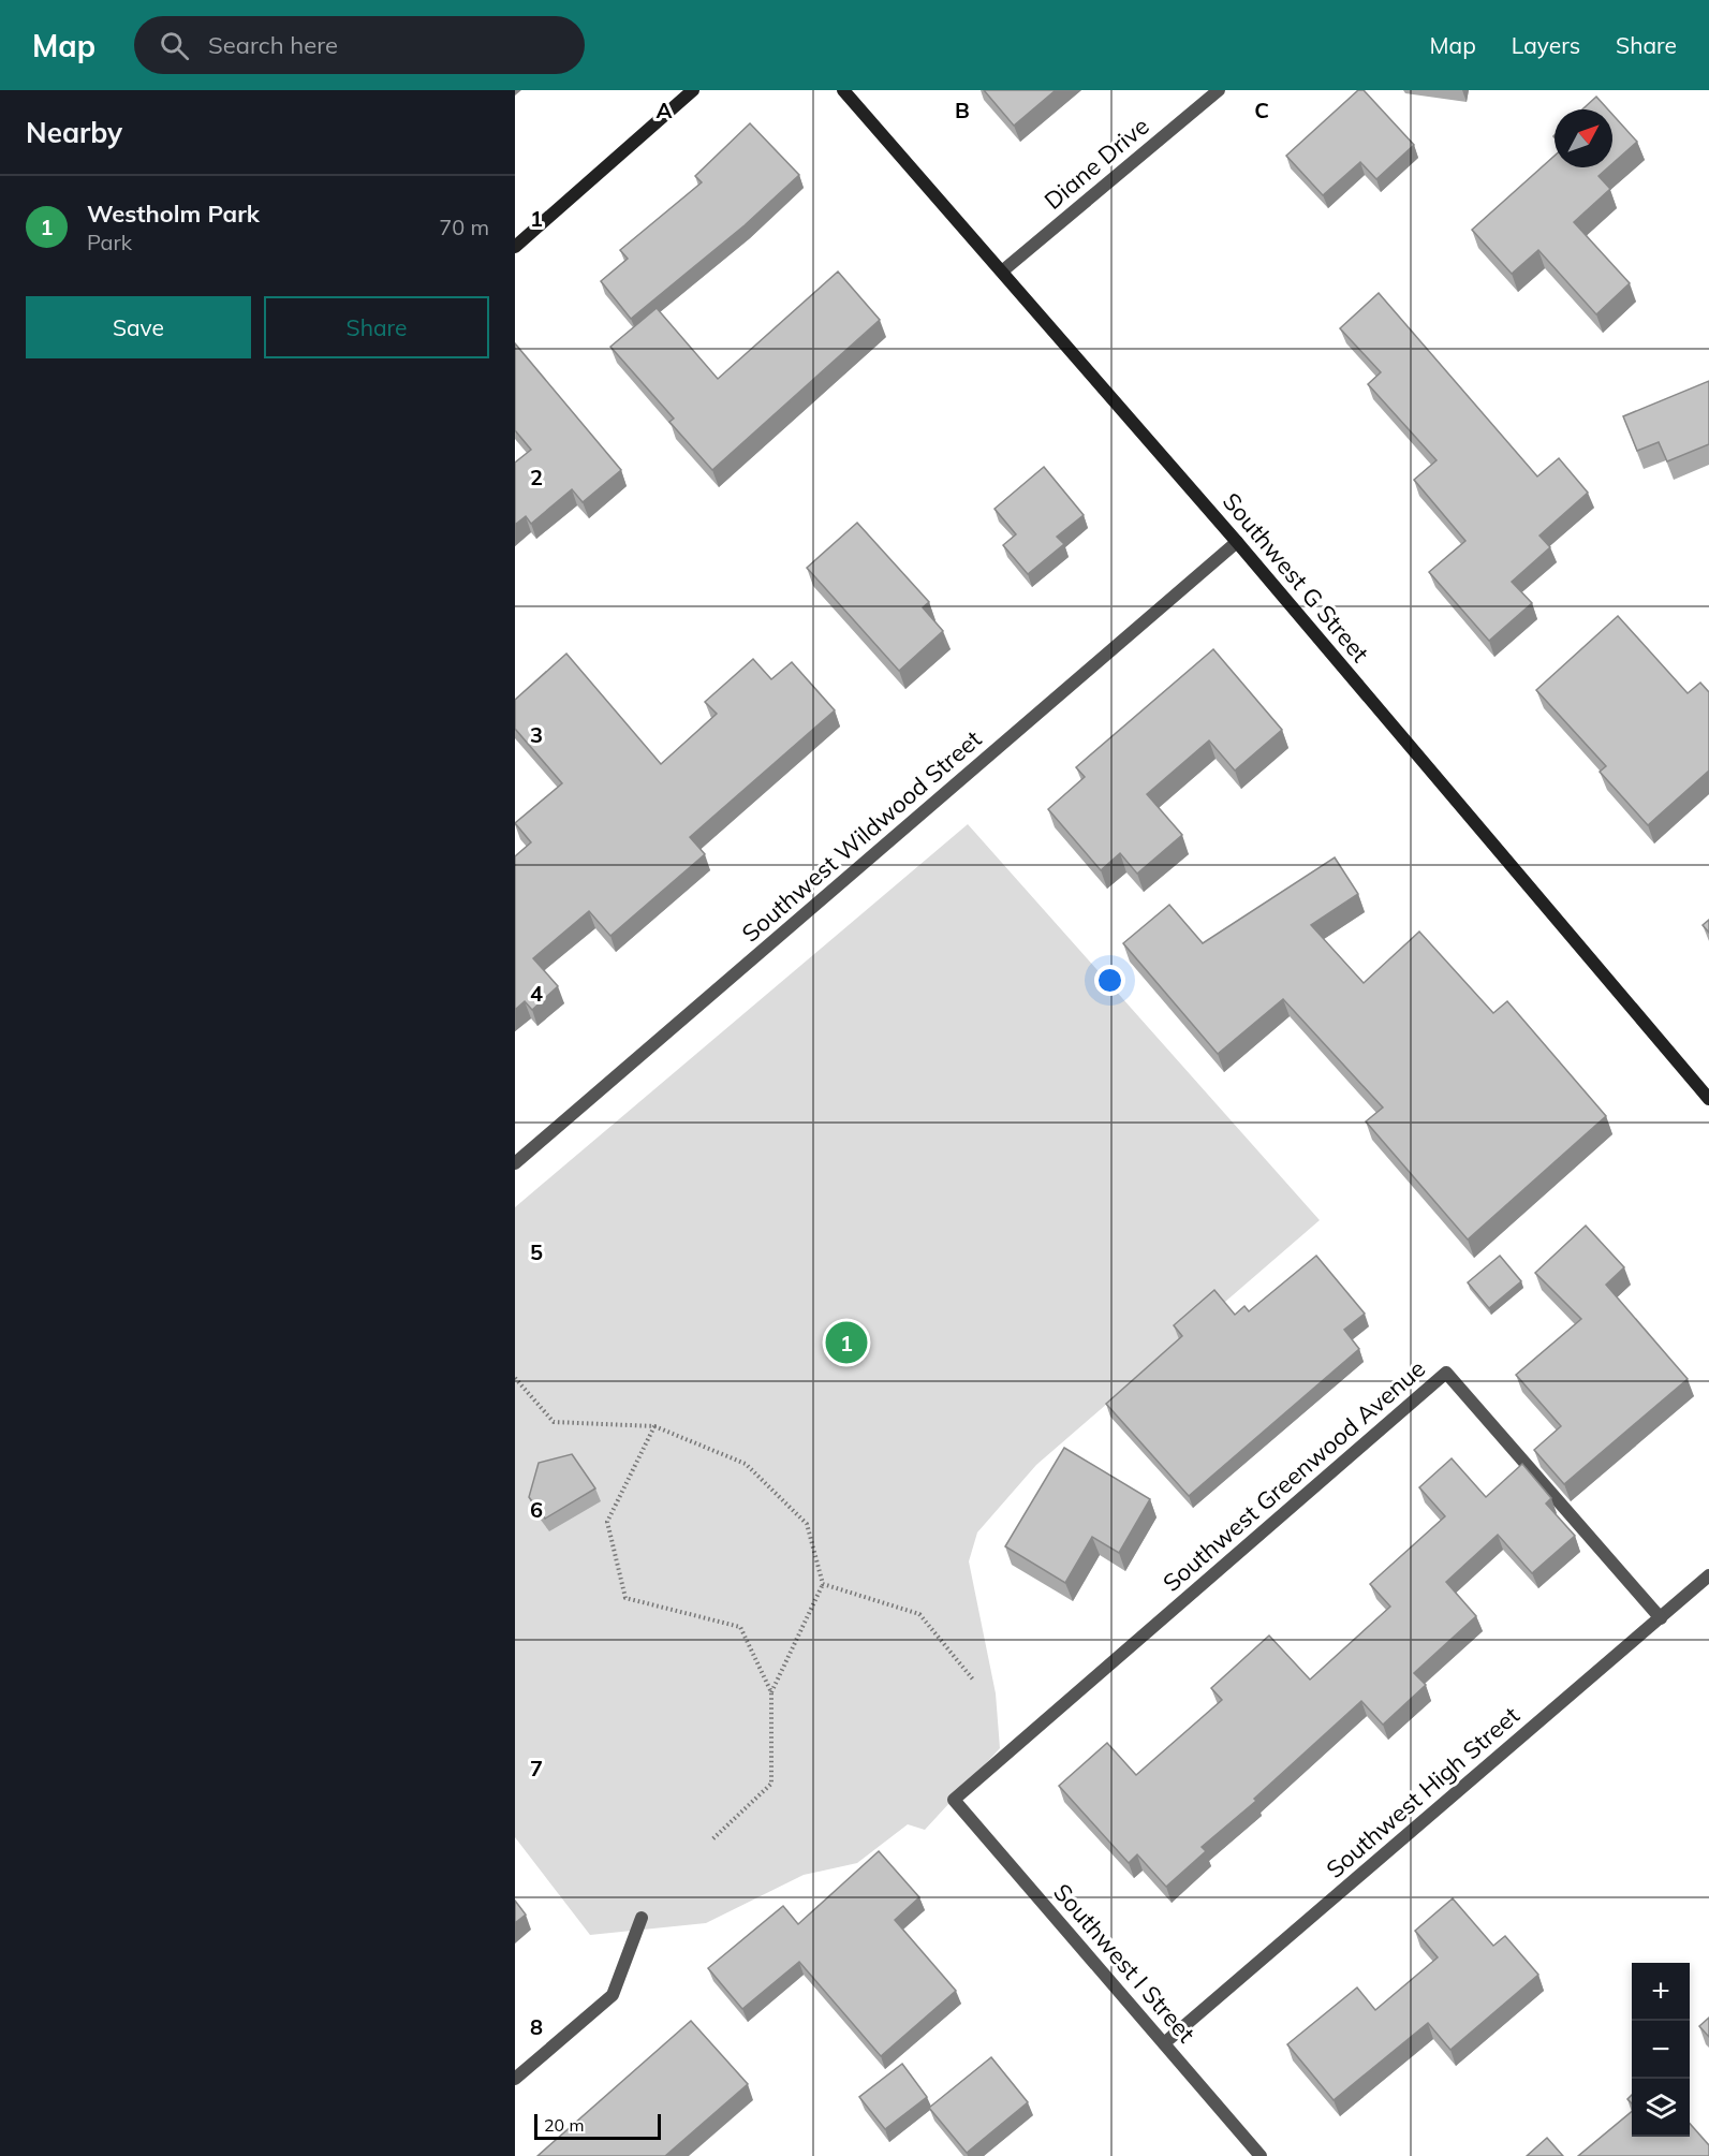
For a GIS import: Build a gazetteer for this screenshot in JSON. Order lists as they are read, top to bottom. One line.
{"streets":{"main road":["Southwest G Street"],"street":["Diane Drive","Southwest Wildwood Street","Southwest Greenwood Avenue","Southwest High Street","Southwest I Street"]},"crossings":[["Diane Drive","Southwest G Street"],["Southwest G Street","Southwest Wildwood Street"],["Southwest Greenwood Avenue","Southwest High Street"],["Southwest Greenwood Avenue","Southwest I Street"],["Southwest High Street","Southwest I Street"]],"scale_bar":"20 m","north":"top right","page":{"header":"Map","search":"Search here","nav":["Map","Layers","Share"],"heading":"Nearby","list":[{"mark":"1","name":"Westholm Park","note":"Park","value":"70 m"}],"buttons":["Save","Share"],"pins":"1","map_buttons":["+","−"],"scale":"20 m"},"grid":{"columns":["A","B","C"],"rows":["1","2","3","4","5","6","7","8"]}}
